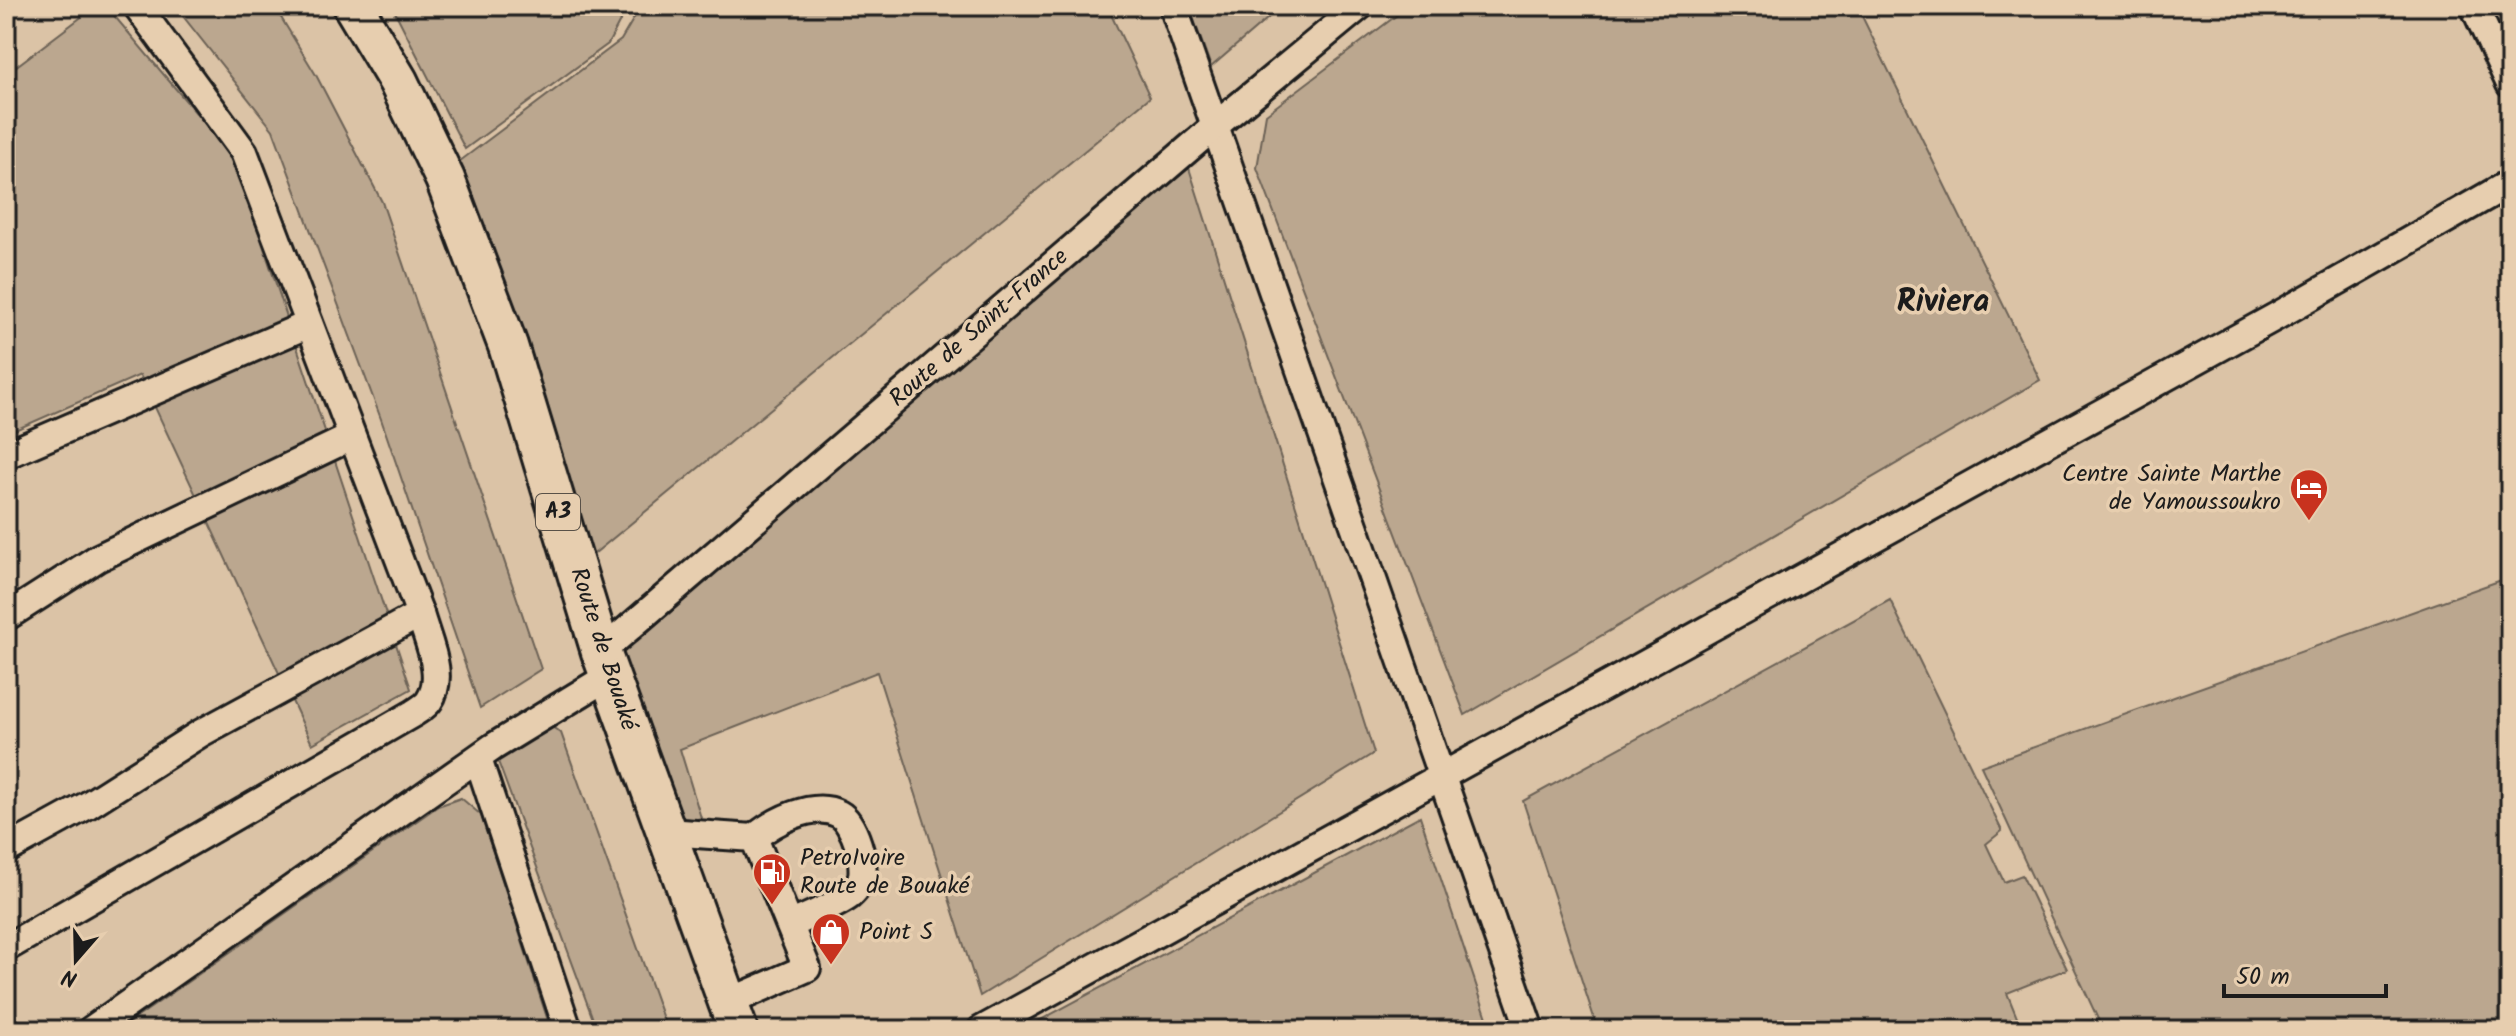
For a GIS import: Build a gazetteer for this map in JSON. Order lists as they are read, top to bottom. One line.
{"streets":{"highway":["A3","Route de Bouaké"],"street":["Route de Saint-France"]},"crossings":[["Route de Saint-France","Route de Bouaké"]],"districts":["Riviera"],"places":{"hotel":["Centre Sainte Marthe de Yamoussoukro"],"fuel station":["PetroIvoire Route de Bouaké"],"shop":["Point S"]},"scale_bar":"50 m","north":"bottom"}
